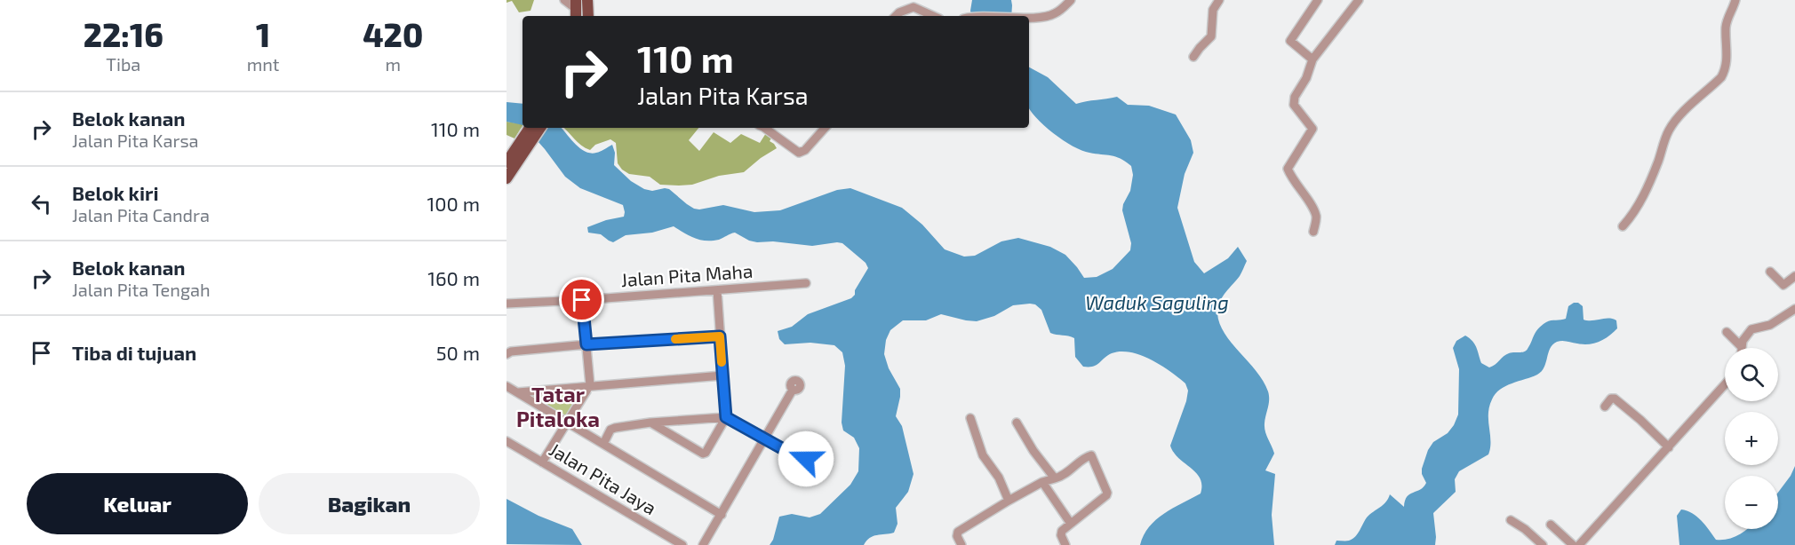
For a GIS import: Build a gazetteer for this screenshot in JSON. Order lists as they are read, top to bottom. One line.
{"streets":{"street":["Jalan Pita Maha","Jalan Pita Jaya"]},"districts":["Tatar Pitaloka"],"water":["Waduk Saguling"],"page":{"eta":["22:16","Tiba","1","mnt","420","m"],"turn":["110 m","Jalan Pita Karsa"],"list":[{"name":"Belok kanan","note":"Jalan Pita Karsa","value":"110 m"},{"name":"Belok kiri","note":"Jalan Pita Candra","value":"100 m"},{"name":"Belok kanan","note":"Jalan Pita Tengah","value":"160 m"},{"name":"Tiba di tujuan","value":"50 m"}],"map_buttons":["+","−"],"buttons":["Keluar","Bagikan"]}}
